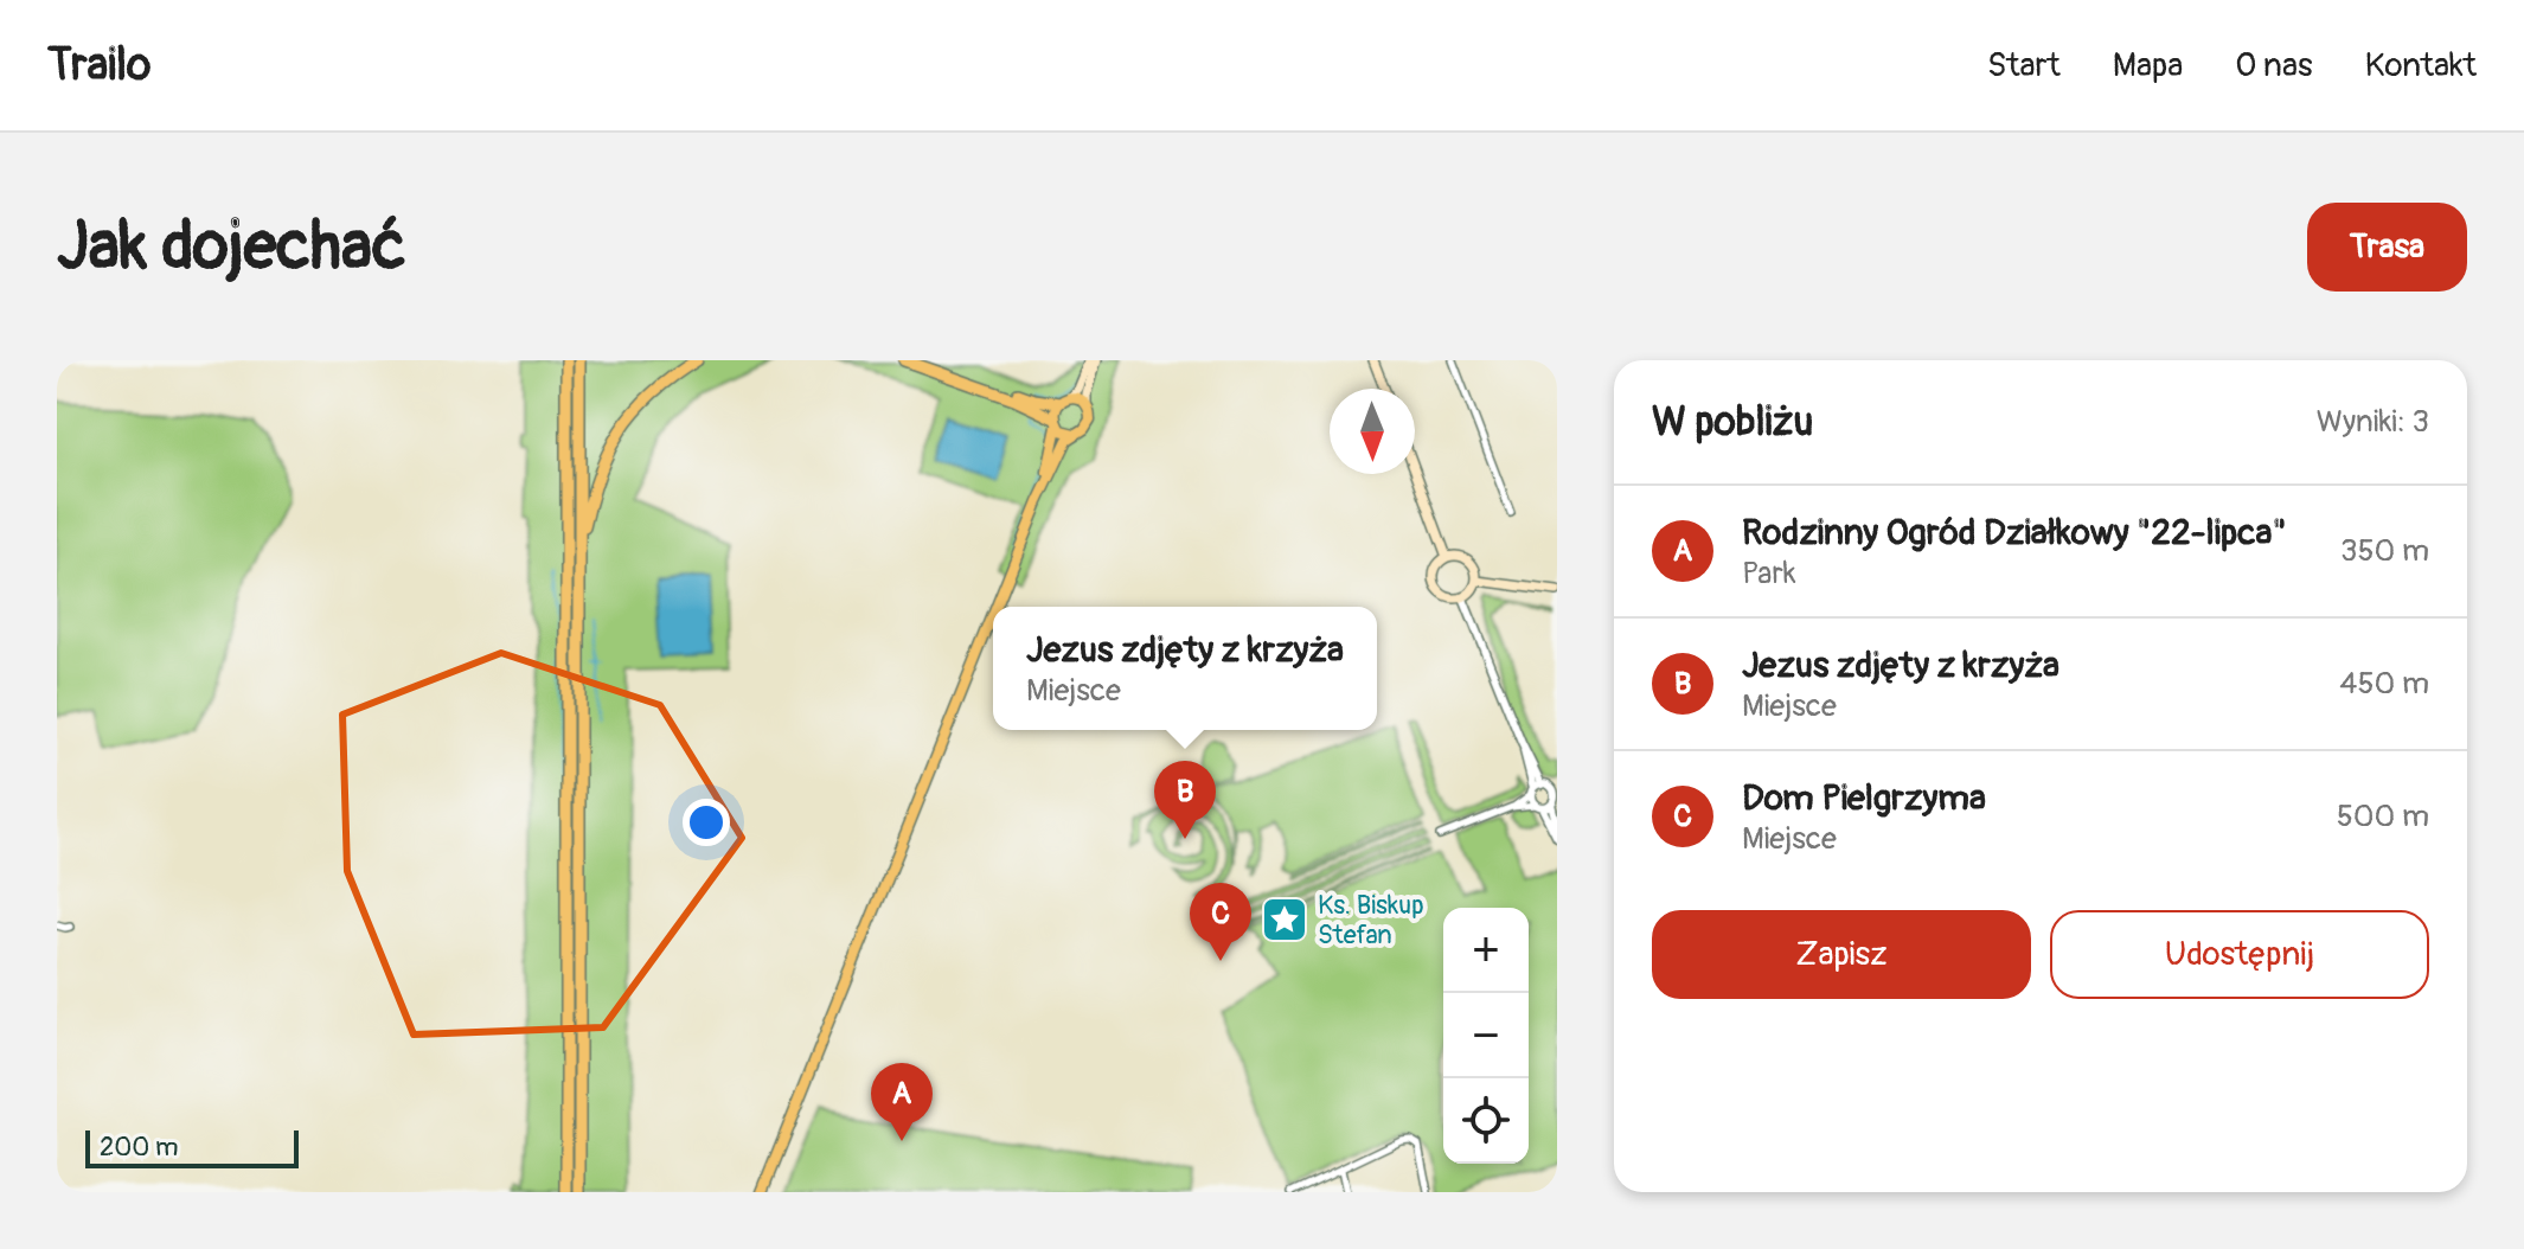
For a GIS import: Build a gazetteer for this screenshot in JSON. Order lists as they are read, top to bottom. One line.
{"places":{"place":["Ks. Biskup Stefan"]},"scale_bar":"200 m","north":"bottom","page":{"header":"Trailo","nav":["Start","Mapa","O nas","Kontakt"],"buttons":["Trasa",["Zapisz","Udostępnij"]],"title":"Jak dojechać","heading":["W pobliżu","Wyniki: 3"],"list":[{"mark":"A","name":"Rodzinny Ogród Działkowy \"22-lipca\"","note":"Park","value":"350 m"},{"mark":"B","name":"Jezus zdjęty z krzyża","note":"Miejsce","value":"450 m"},{"mark":"C","name":"Dom Pielgrzyma","note":"Miejsce","value":"500 m"}],"popup":["Jezus zdjęty z krzyża","Miejsce"],"pins":["B","C","A"],"map_buttons":["+","−"],"scale":"200 m"}}
